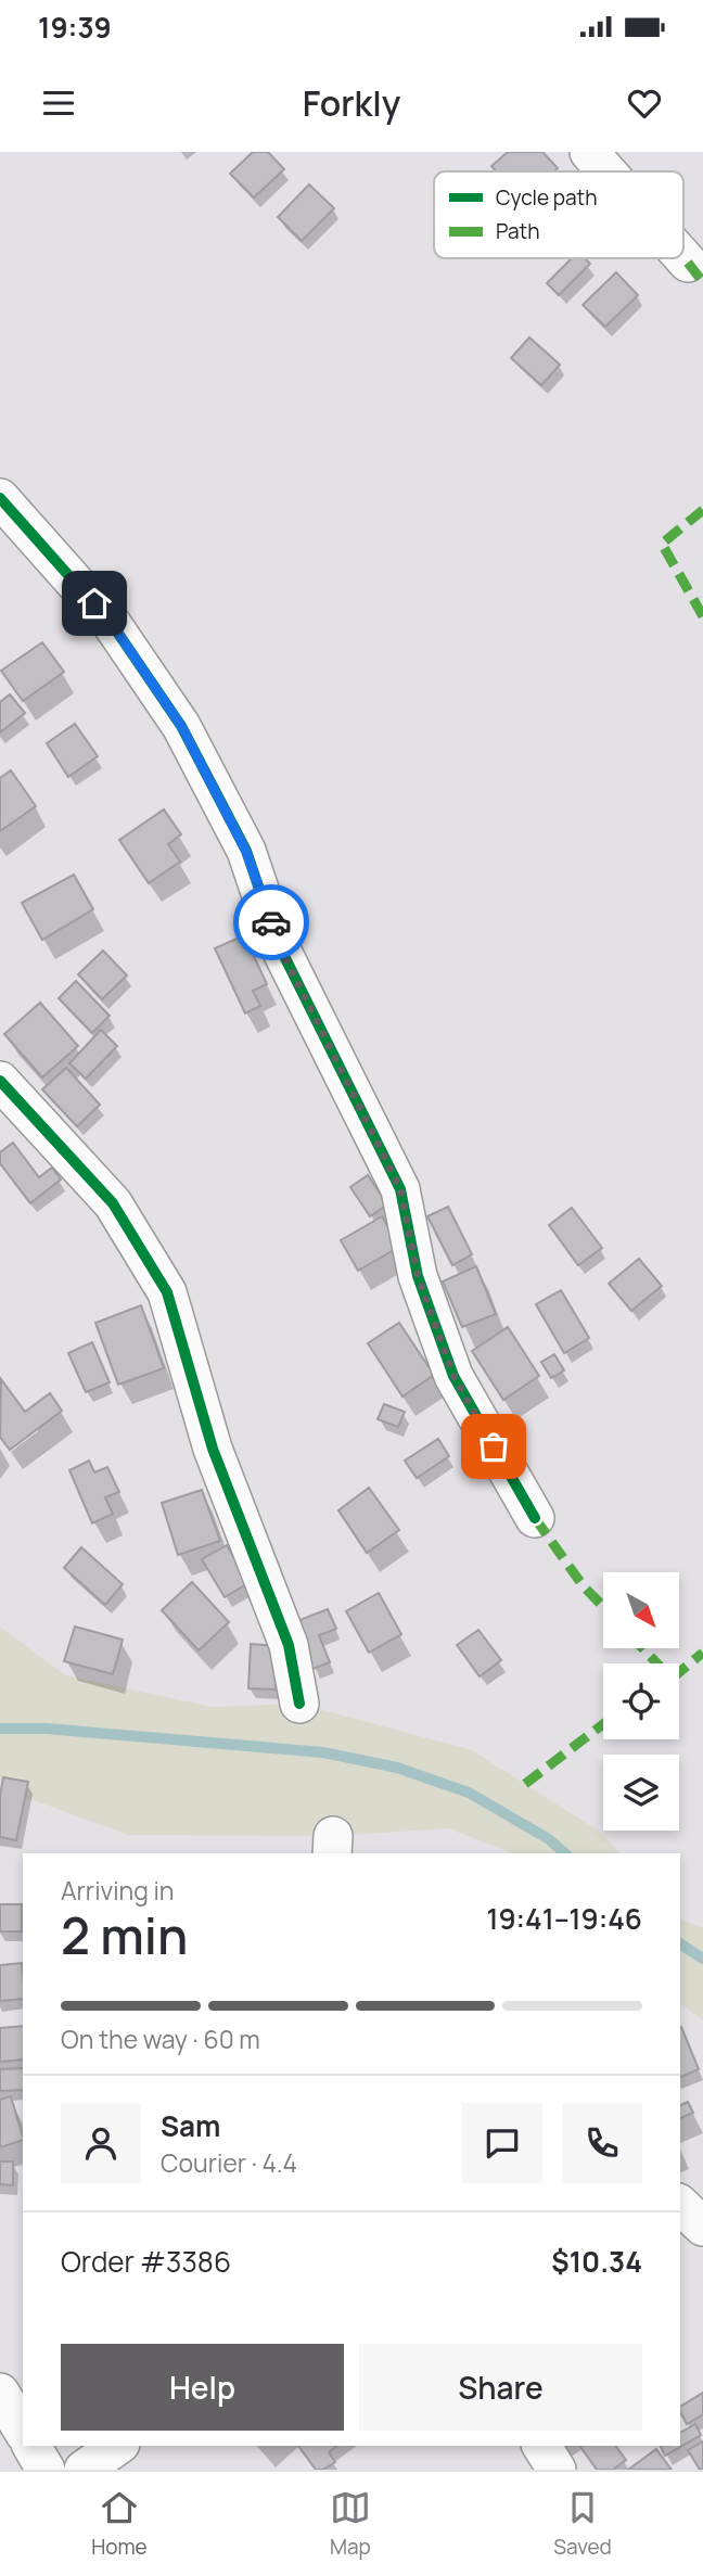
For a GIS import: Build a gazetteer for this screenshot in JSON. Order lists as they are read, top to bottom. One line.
{"legend":["Cycle path","Path"],"north":"bottom right","page":{"status":"19:39","header":"Forkly","heading":["2 min","Arriving in","19:41–19:46"],"panel":["Sam","Courier · 4.4","Order #3386","$10.34"],"bar":"On the way · 60 m","buttons":["Help","Share"],"tabs":["Home","Map","Saved"]}}
